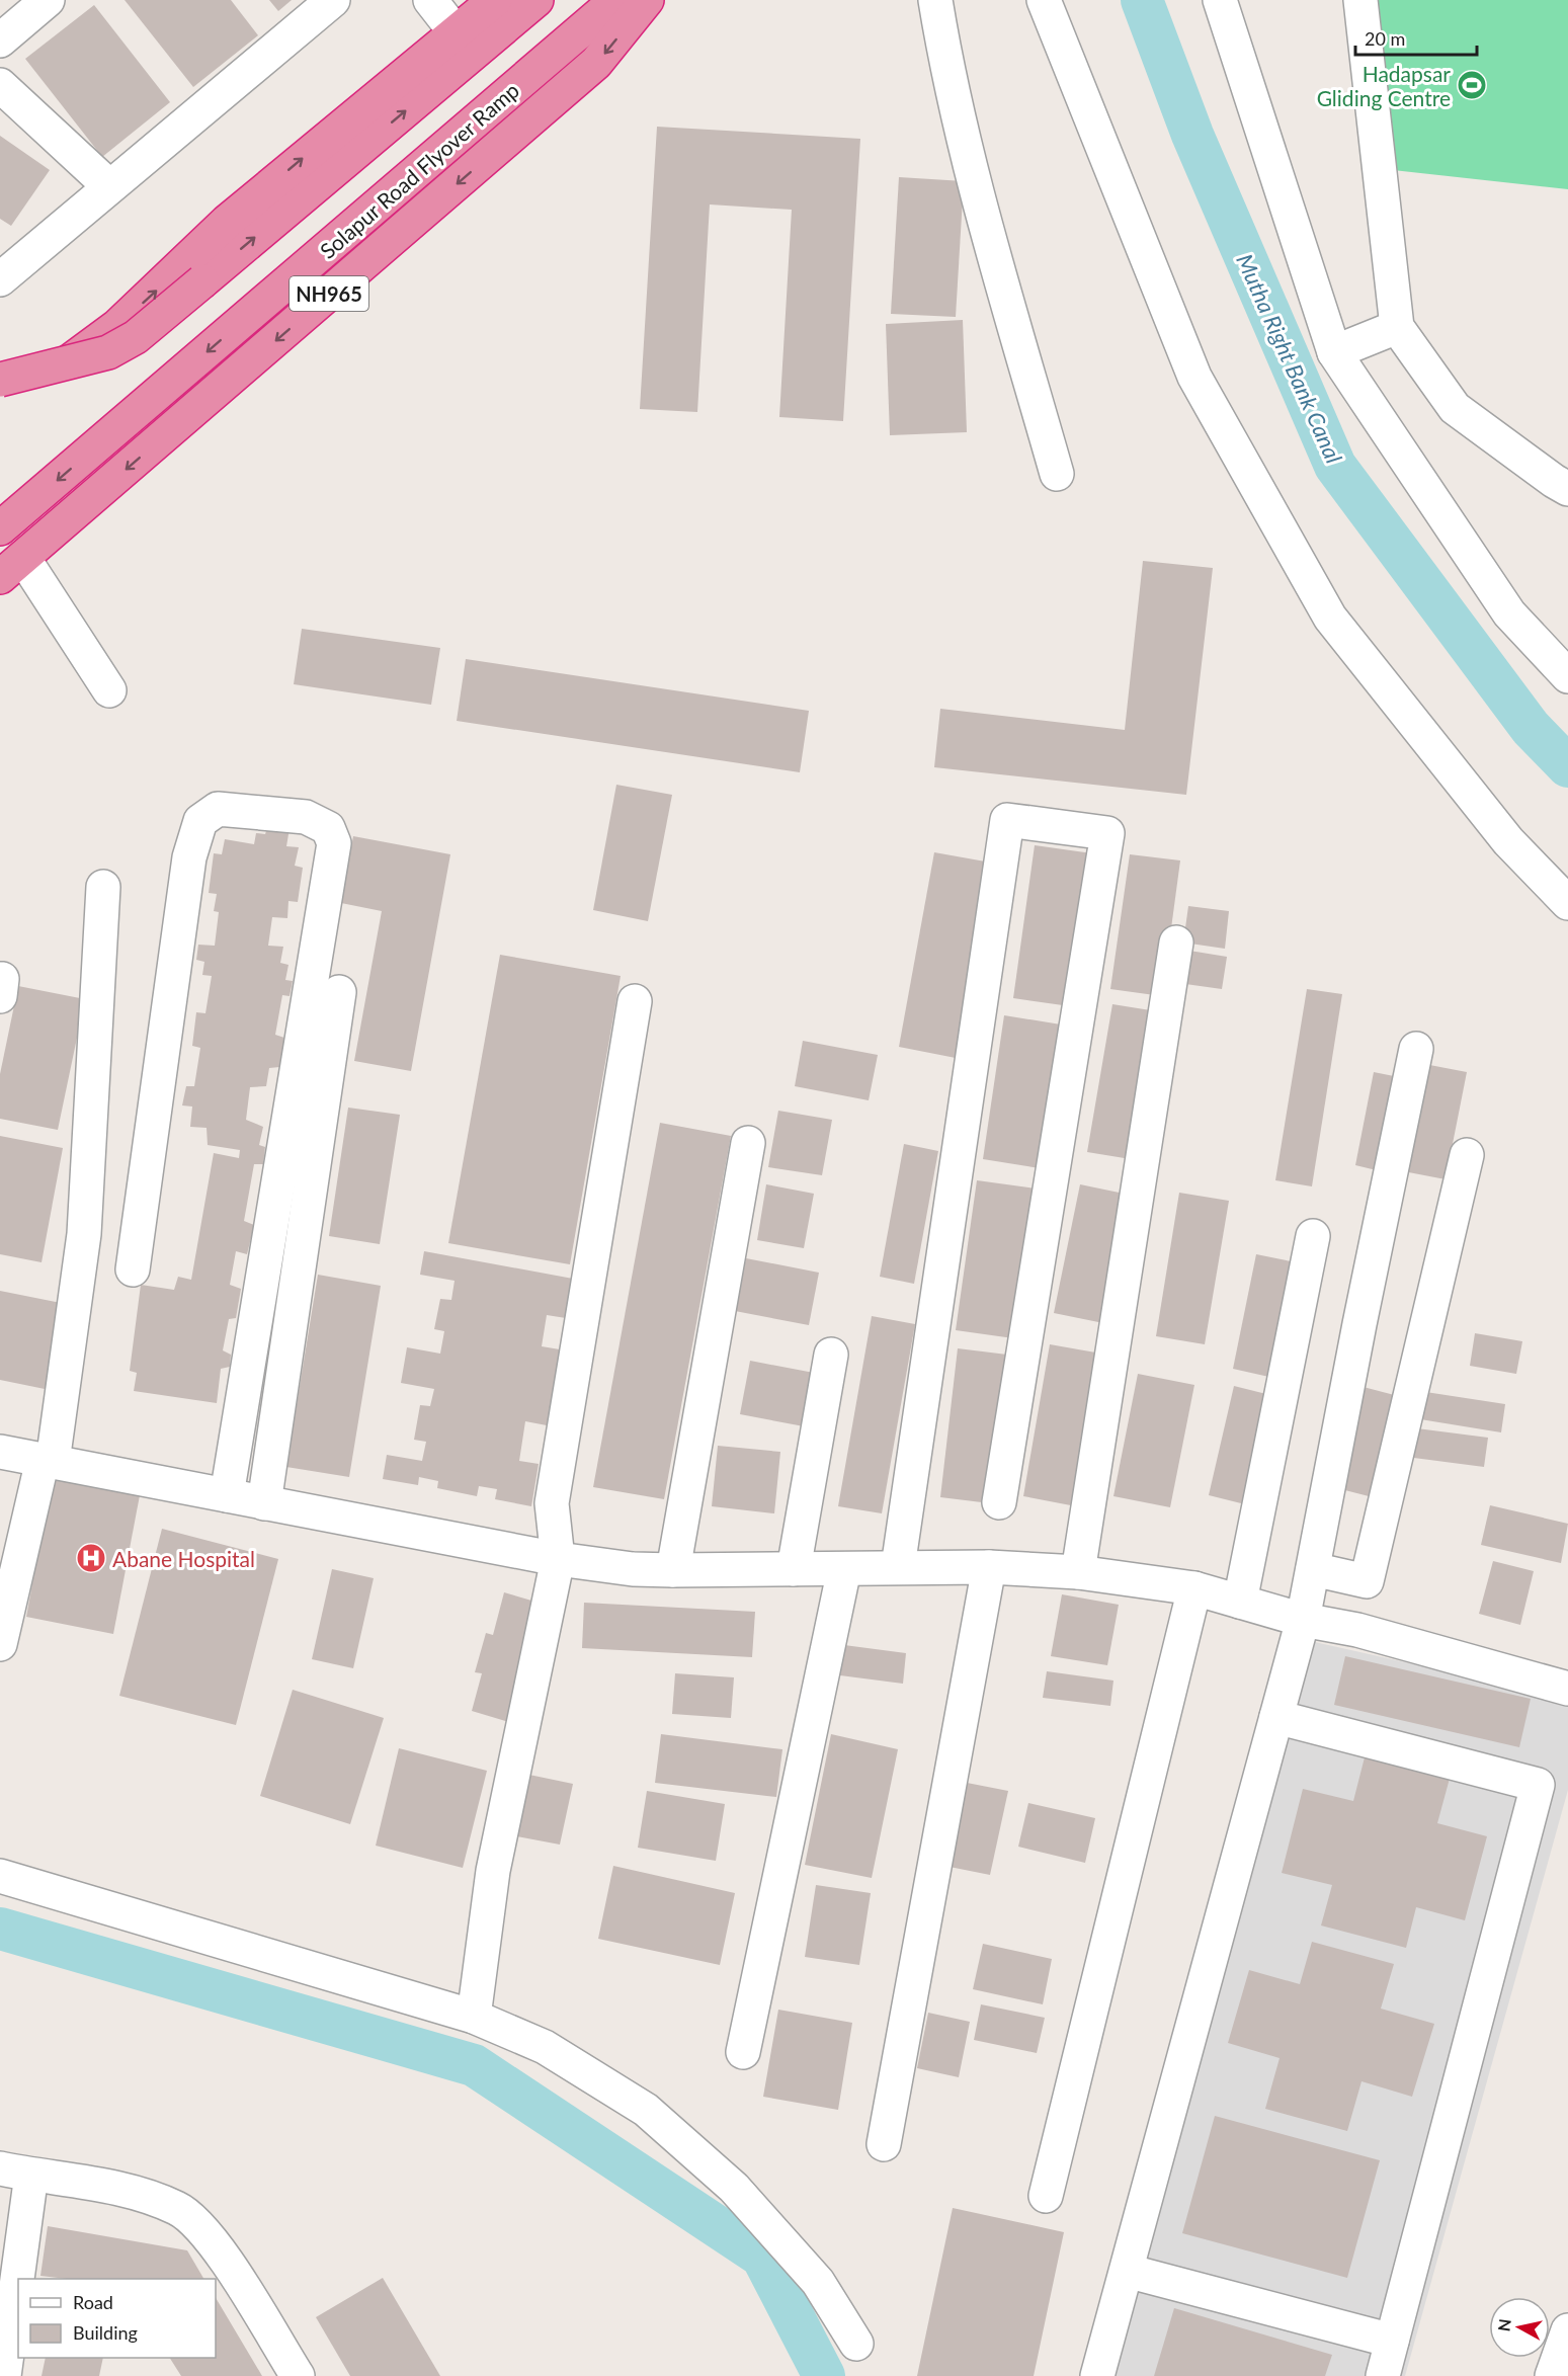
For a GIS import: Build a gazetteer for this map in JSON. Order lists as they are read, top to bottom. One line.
{"streets":{"highway":["Solapur Road Flyover Ramp","NH965"]},"water":["Mutha Right Bank Canal"],"places":{"sports":["Hadapsar Gliding Centre"],"hospital":["Abane Hospital"]},"legend":["Road","Building"],"scale_bar":"20 m","north":"left"}
